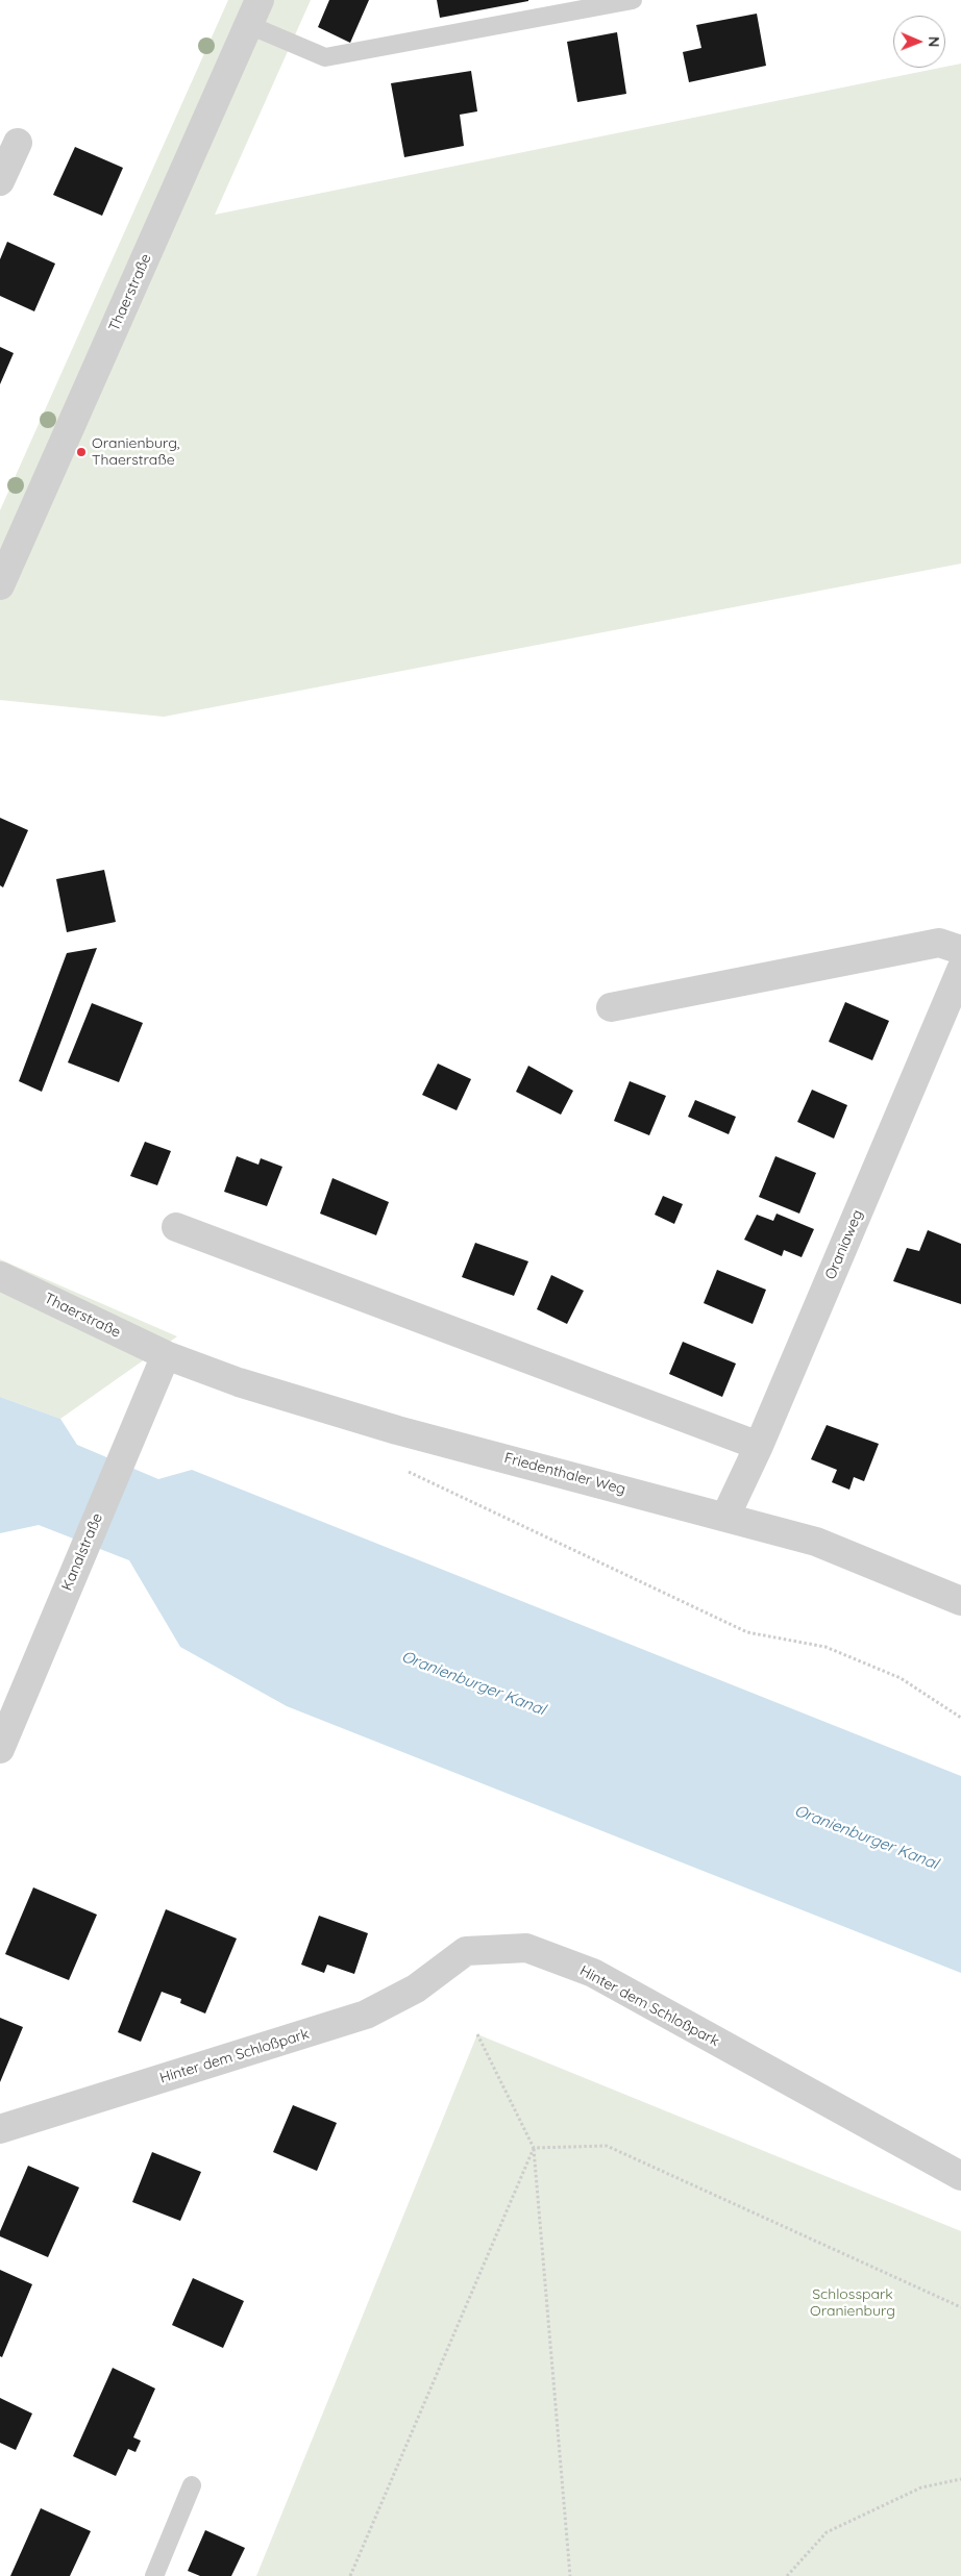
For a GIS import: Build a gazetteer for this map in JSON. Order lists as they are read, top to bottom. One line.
{"streets":{"street":["Thaerstraße","Oraniaweg","Friedenthaler Weg","Kanalstraße","Hinter dem Schloßpark"]},"crossings":[["Thaerstraße","Friedenthaler Weg"],["Thaerstraße","Kanalstraße"],["Oraniaweg","Friedenthaler Weg"],["Friedenthaler Weg","Kanalstraße"]],"water":["Oranienburger Kanal"],"parks":["Schlosspark Oranienburg"],"places":["Oranienburg, Thaerstraße"],"north":"right"}
